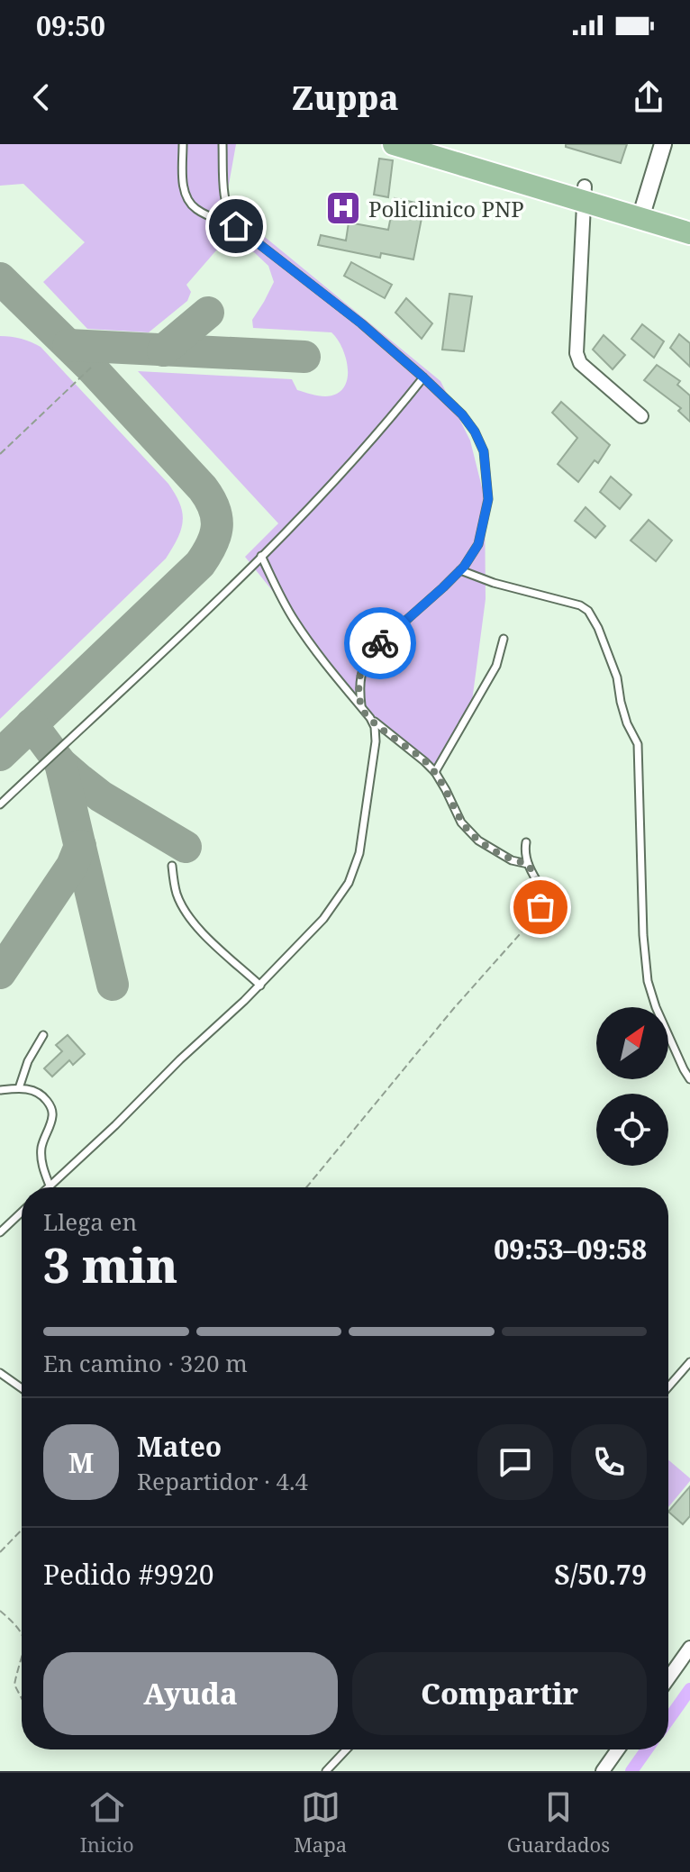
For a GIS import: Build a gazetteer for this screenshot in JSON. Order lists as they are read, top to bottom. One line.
{"places":{"hospital":["Policlinico PNP"]},"north":"top right","page":{"status":"09:50","header":"Zuppa","heading":["3 min","Llega en","09:53–09:58"],"panel":["Mateo","Repartidor · 4.4","Pedido #9920","S/50.79"],"bar":"En camino · 320 m","round":"M","buttons":["Ayuda","Compartir"],"tabs":["Inicio","Mapa","Guardados"]}}
